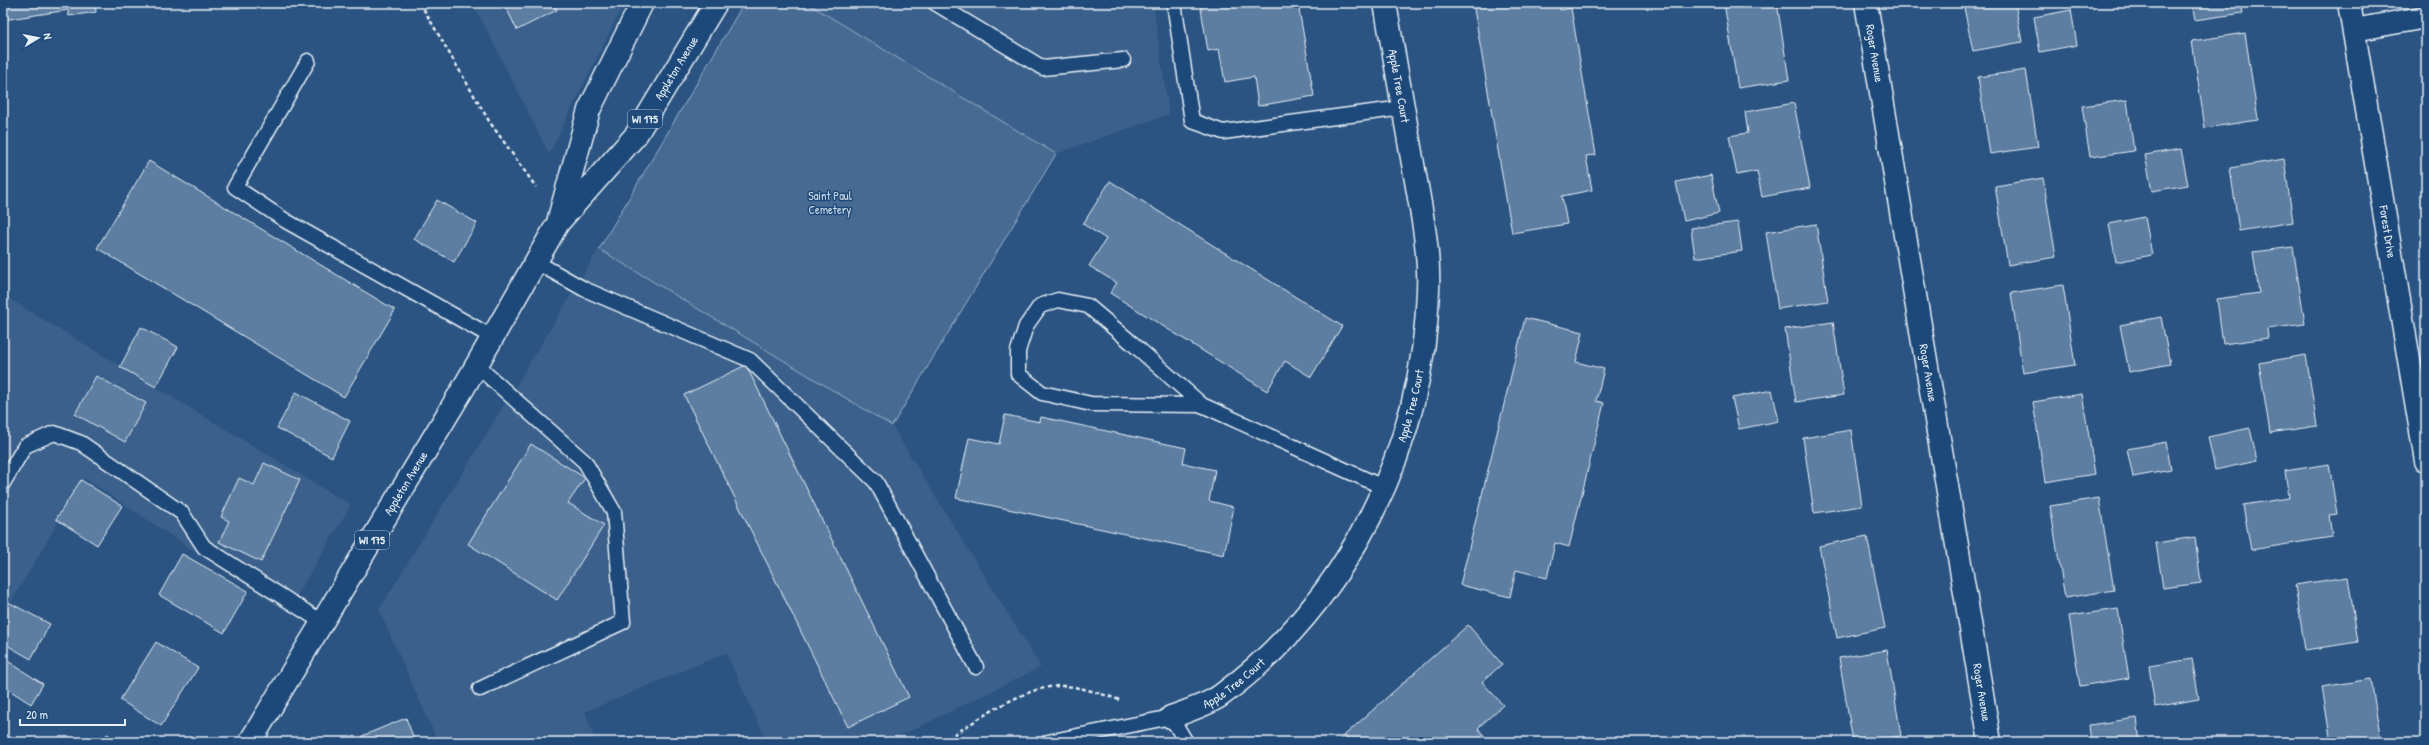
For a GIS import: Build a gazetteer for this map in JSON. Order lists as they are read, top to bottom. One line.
{"streets":{"street":["Roger Avenue","Appleton Avenue","Apple Tree Court","WI 175","Forest Drive"]},"parks":["Saint Paul Cemetery"],"scale_bar":"20 m","north":"right"}
